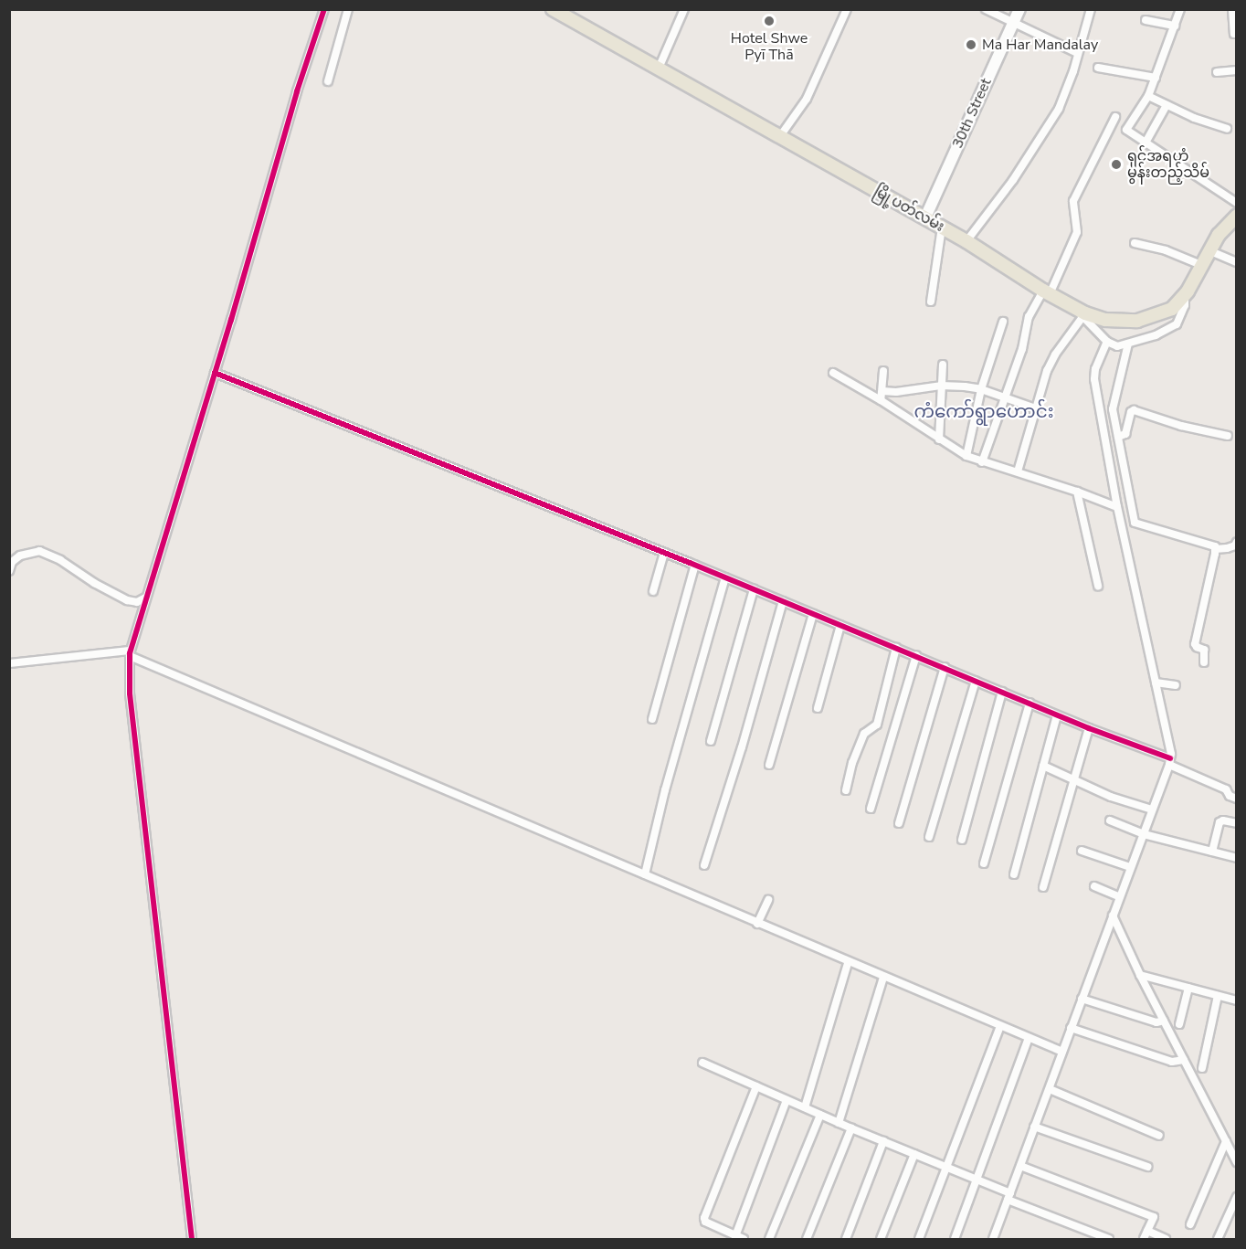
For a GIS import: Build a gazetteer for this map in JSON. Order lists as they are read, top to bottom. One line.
{"streets":{"main road":["30th Street","မြို့ပတ်လမ်း"]},"crossings":[["30th Street","မြို့ပတ်လမ်း"]],"districts":["ကံကော်ရွာဟောင်း"],"places":["Hotel Shwe Pyī Thā","Ma Har Mandalay","ရှင်အရဟံ မွန်းတည့်သိမ်"]}
